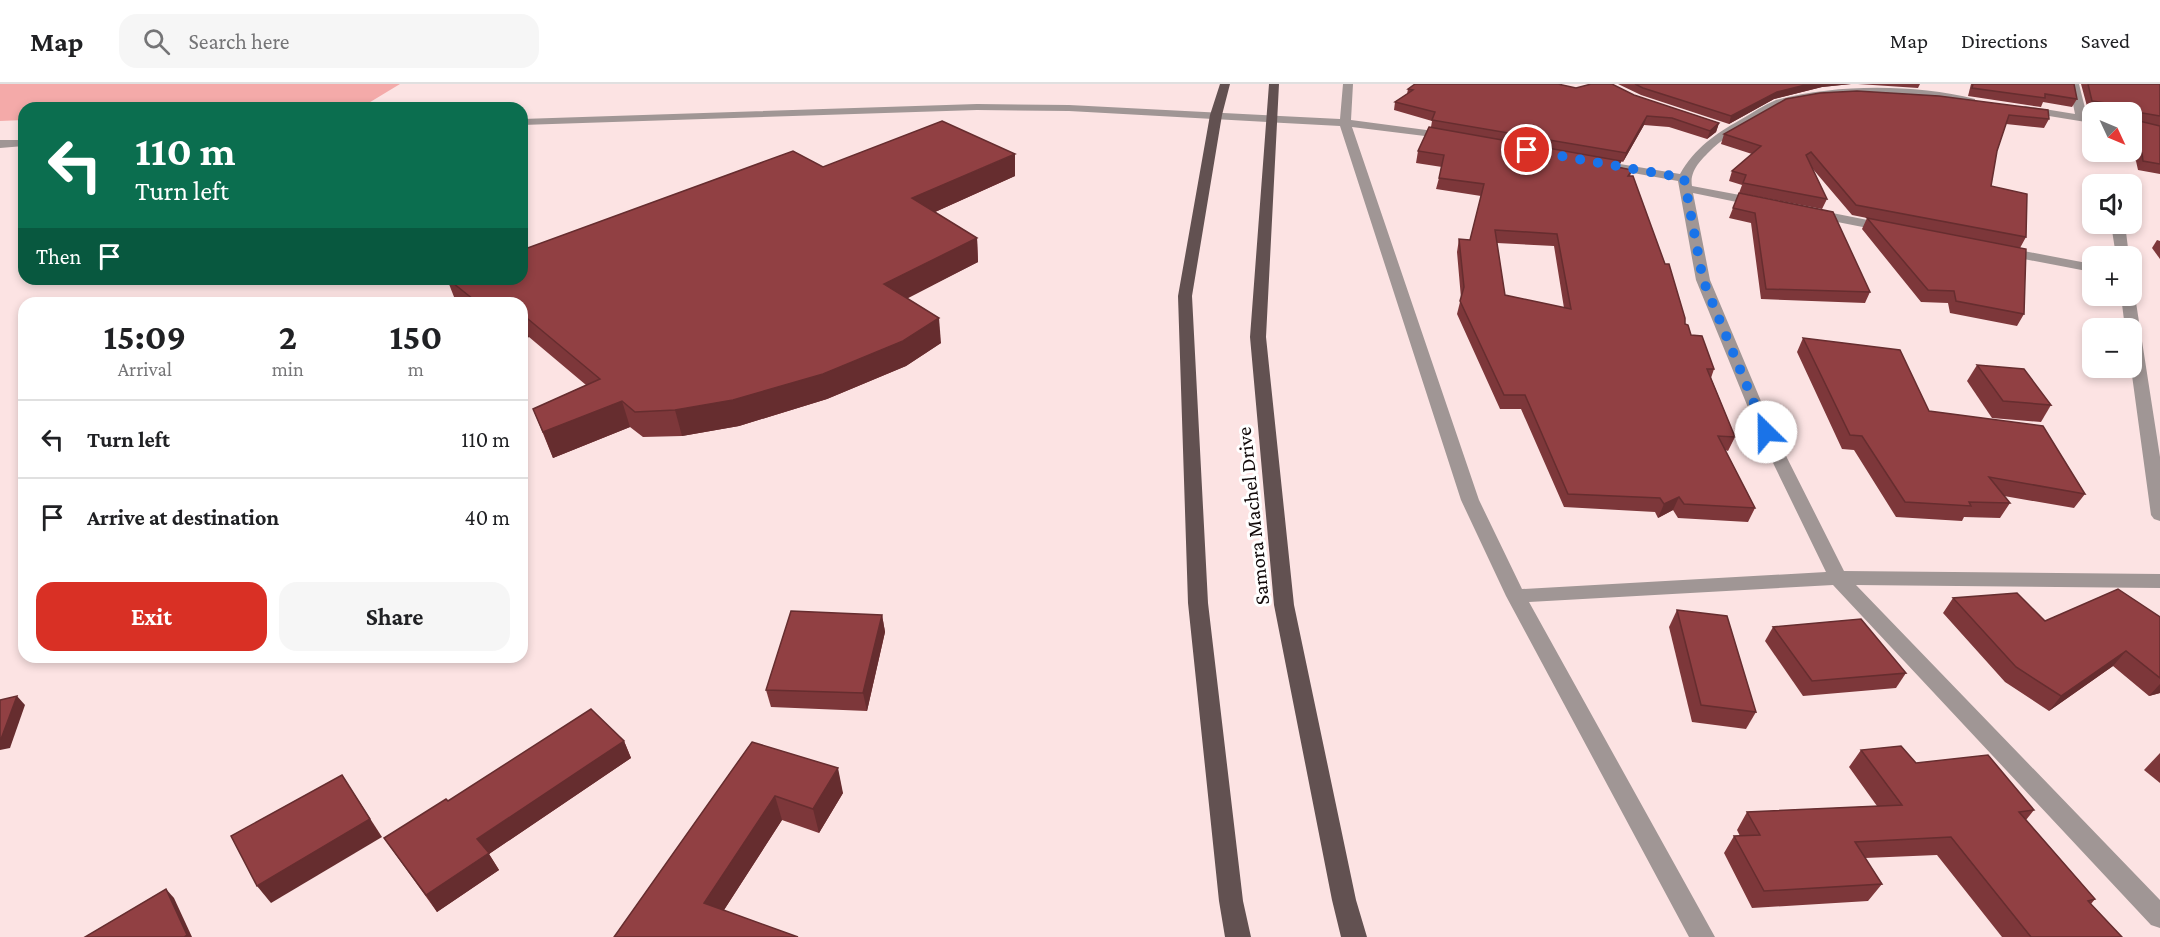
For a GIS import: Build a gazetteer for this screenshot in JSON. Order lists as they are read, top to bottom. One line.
{"streets":{"main road":["Samora Machel Drive"]},"north":"bottom right","page":{"header":"Map","search":"Search here","nav":["Map","Directions","Saved"],"map_buttons":["+","−"],"turn":["110 m","Turn left"],"then":"Then","eta":["15:09","Arrival","2","min","150","m"],"list":[{"name":"Turn left","value":"110 m"},{"name":"Arrive at destination","value":"40 m"}],"buttons":["Exit","Share"]}}
